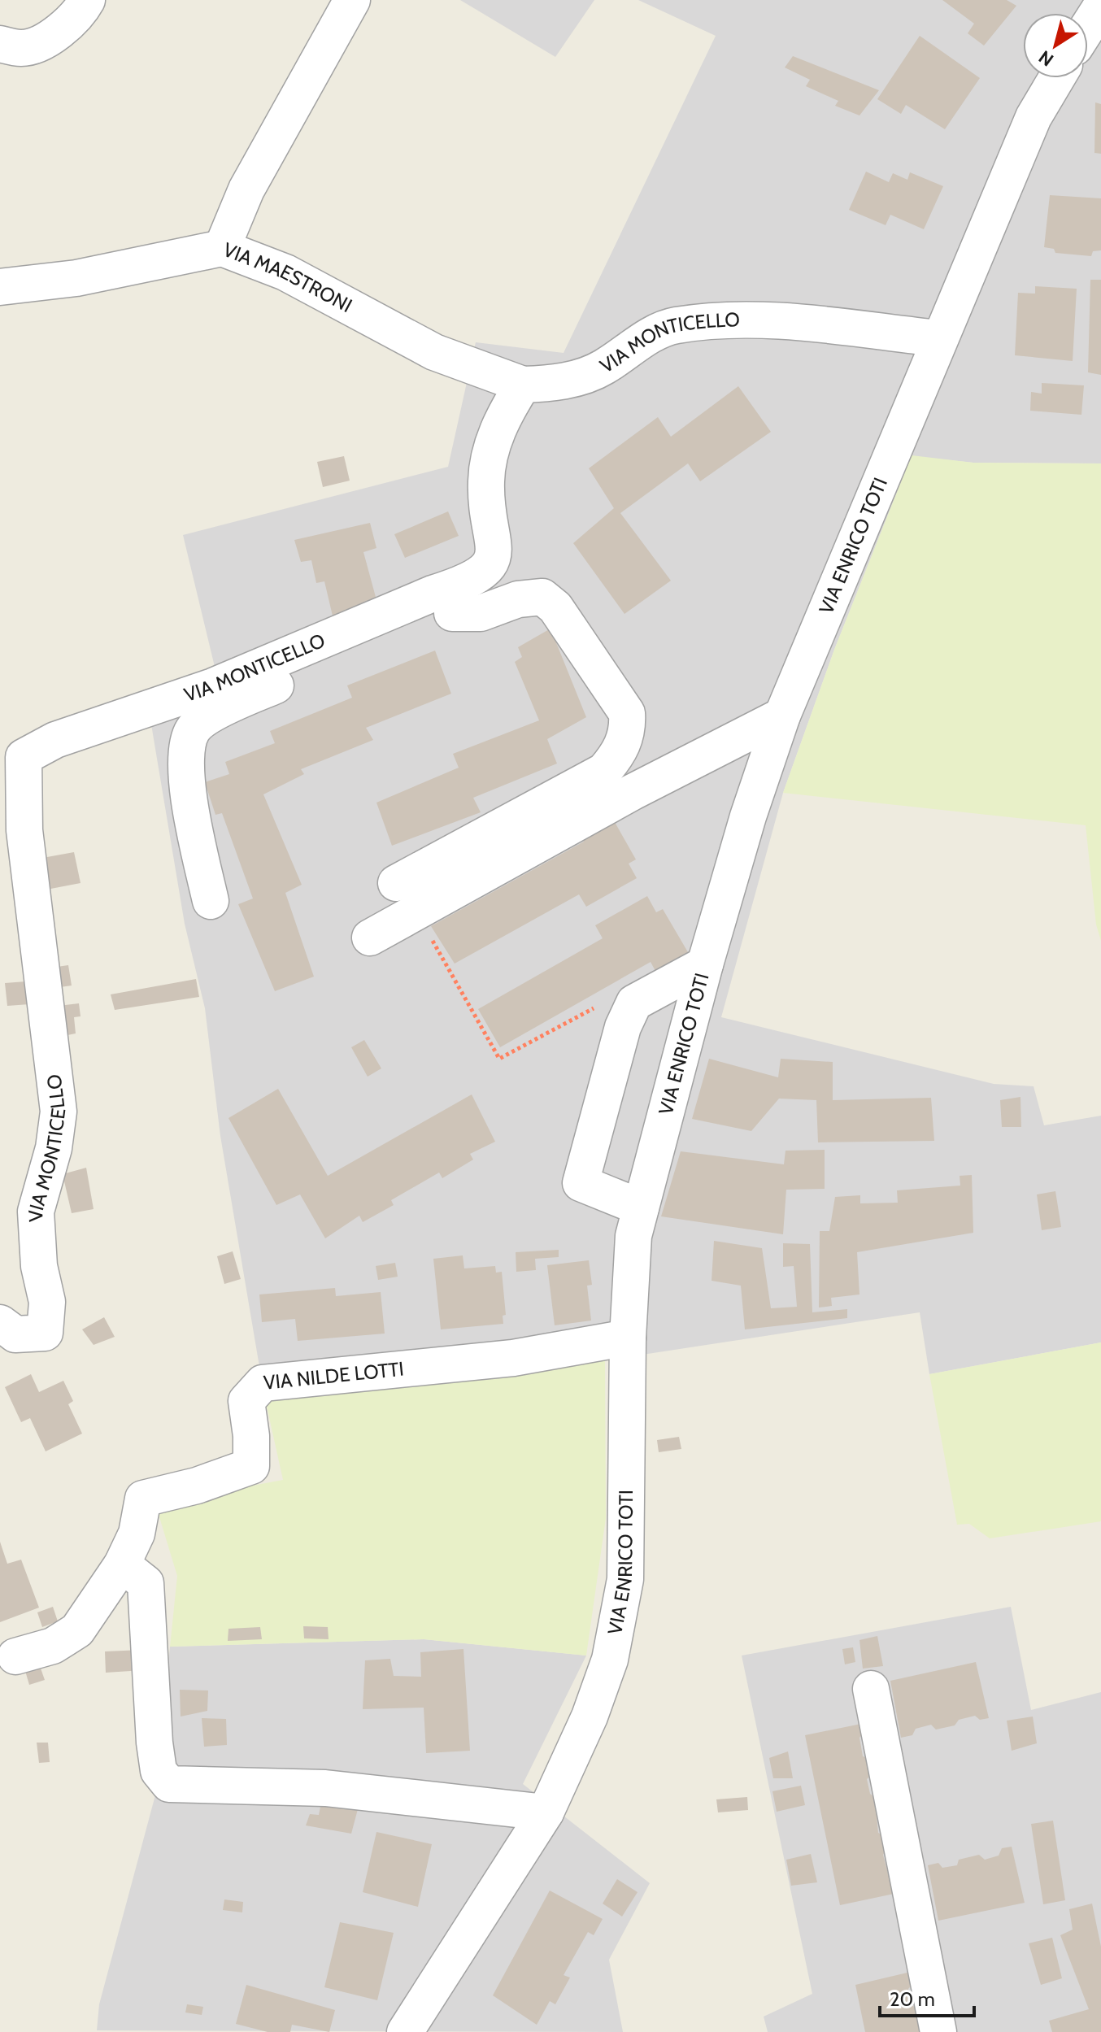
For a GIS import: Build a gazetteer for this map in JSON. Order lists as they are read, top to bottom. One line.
{"streets":{"street":["VIA MAESTRONI","VIA MONTICELLO","VIA ENRICO TOTI","VIA NILDE LOTTI"]},"crossings":[["VIA MAESTRONI","VIA MONTICELLO"],["VIA MONTICELLO","VIA ENRICO TOTI"],["VIA ENRICO TOTI","VIA NILDE LOTTI"]],"scale_bar":"20 m","north":"bottom left"}
